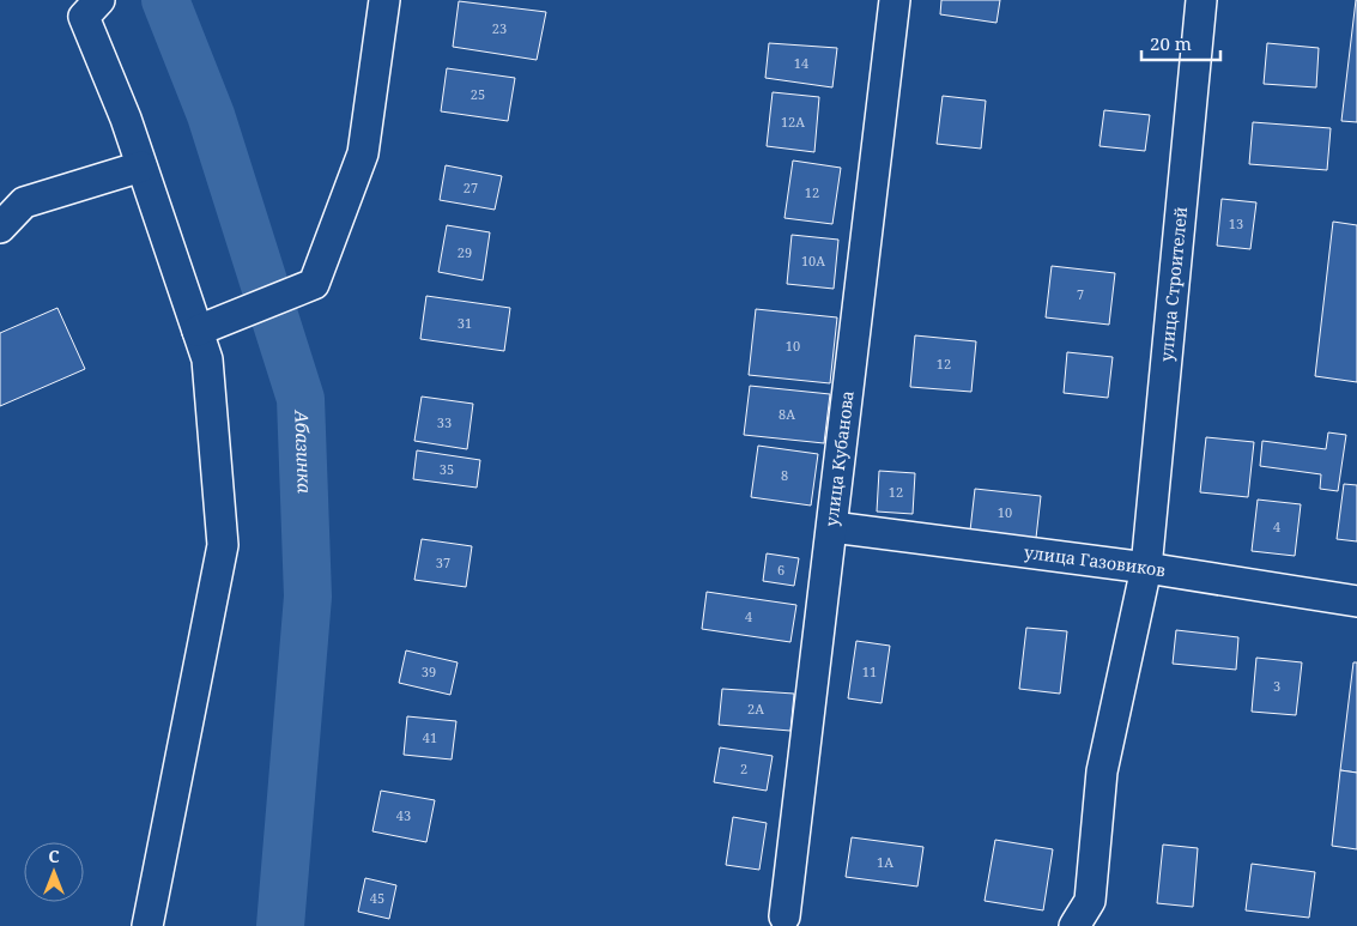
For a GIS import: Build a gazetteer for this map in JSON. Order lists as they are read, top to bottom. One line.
{"streets":{"street":["улица Строителей","улица Кубанова","улица Газовиков"]},"crossings":[["улица Строителей","улица Газовиков"],["улица Кубанова","улица Газовиков"]],"water":["Абазинка"],"house_numbers":["23","14","25","12А","27","12","13","29","10А","7","31","10","12","8А","33","35","8","12","10","4","37","6","4","39","11","3","2А","41","2","43","1А","45"],"scale_bar":"20 m","north":"top"}
